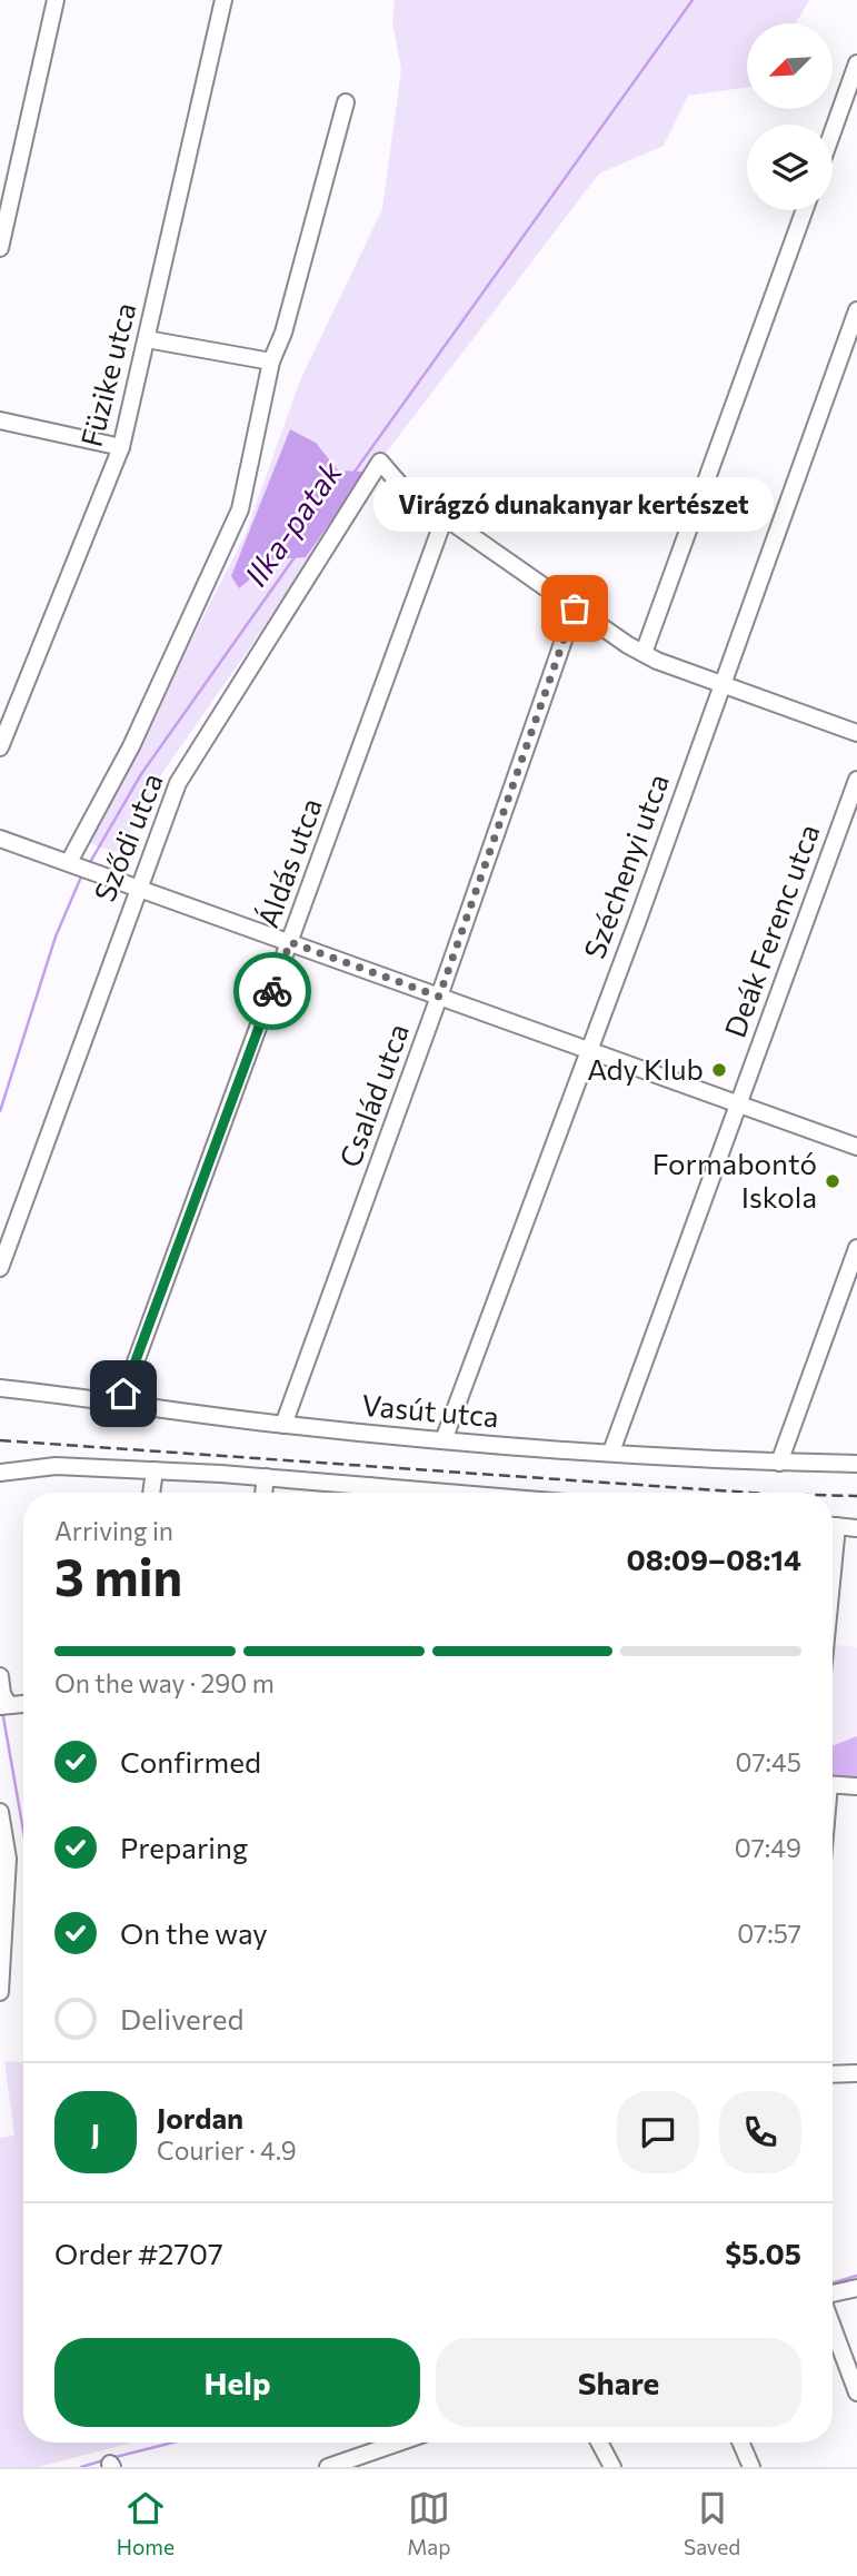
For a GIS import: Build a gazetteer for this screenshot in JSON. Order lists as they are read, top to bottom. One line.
{"streets":{"street":["Füzike utca","Sződi utca","Áldás utca","Széchenyi utca","Deák Ferenc utca","Család utca","Vasút utca"]},"crossings":[["Sződi utca","Áldás utca"],["Áldás utca","Vasút utca"],["Széchenyi utca","Vasút utca"],["Deák Ferenc utca","Vasút utca"],["Család utca","Vasút utca"]],"water":["Ilka-patak"],"places":["Virágzó dunakanyar kertészet","Ady Klub","Formabontó Iskola"],"north":"bottom left","page":{"bubble":"Virágzó dunakanyar kertészet","heading":["3 min","Arriving in","08:09–08:14"],"panel":["Jordan","Courier · 4.9","Order #2707","$5.05"],"bar":"On the way · 290 m","list":[["Confirmed","07:45"],["Preparing","07:49"],["On the way","07:57"],"Delivered"],"round":"J","buttons":["Help","Share"],"tabs":["Home","Map","Saved"]}}
